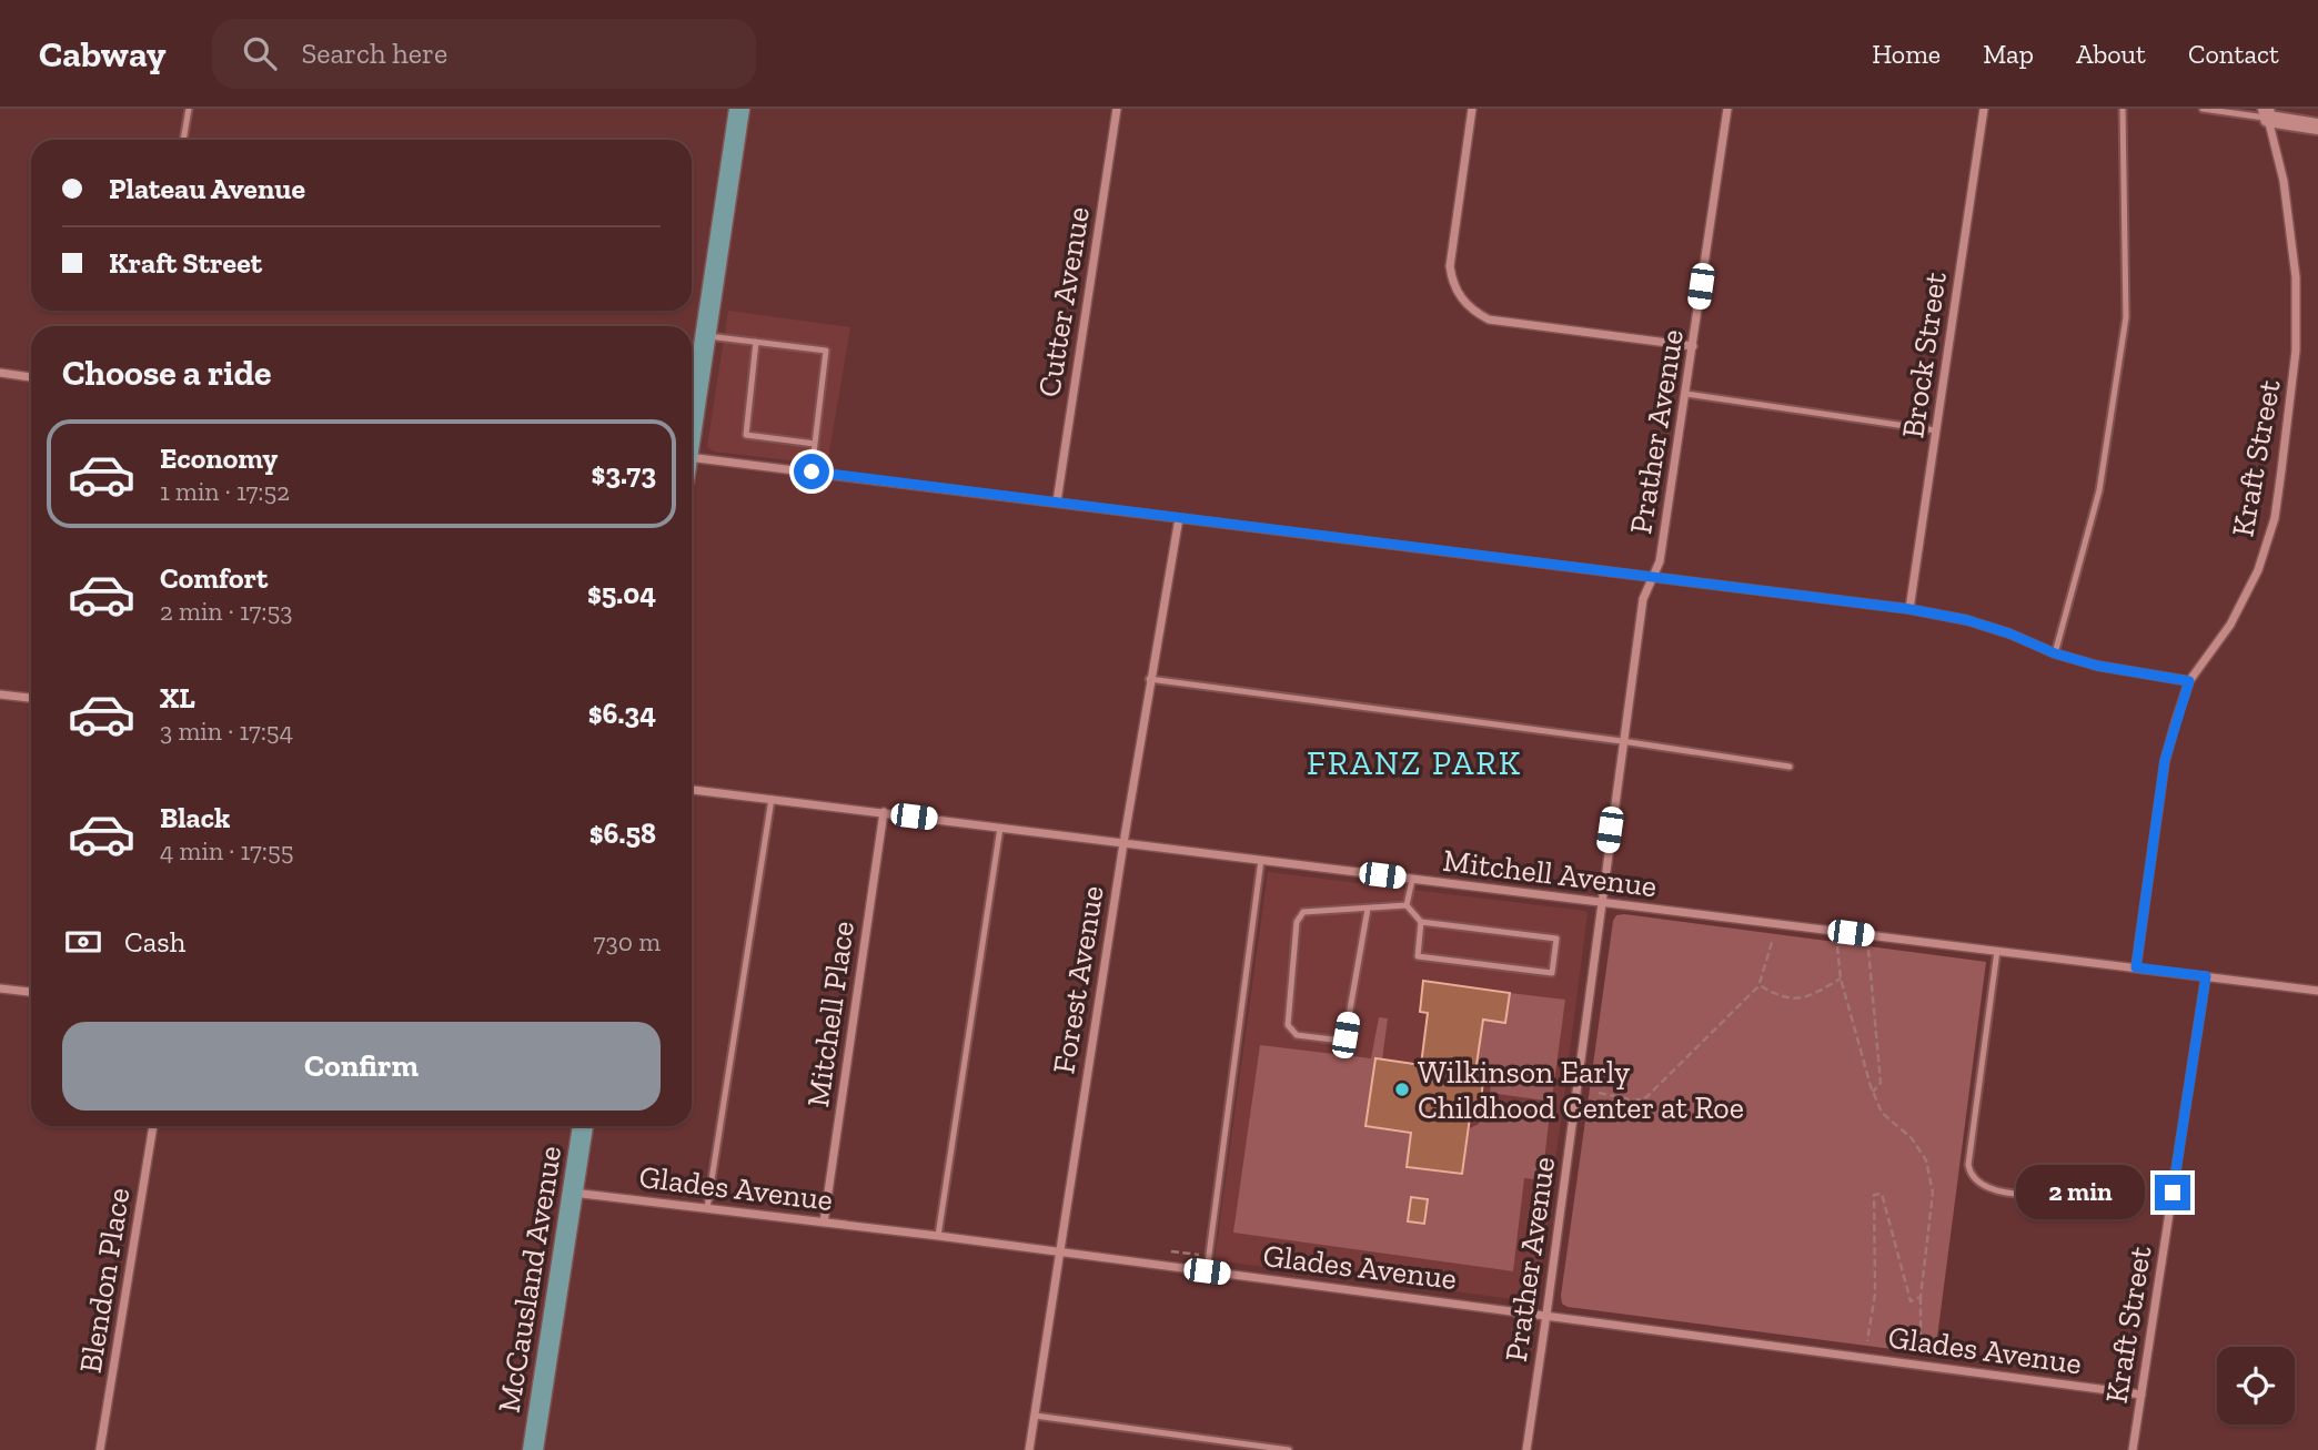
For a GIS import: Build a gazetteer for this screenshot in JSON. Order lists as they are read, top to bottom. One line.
{"streets":{"main road":["McCausland Avenue"],"street":["Cutter Avenue","Brock Street","Prather Avenue","Kraft Street","Mitchell Avenue","Forest Avenue","Mitchell Place","Glades Avenue","Blendon Place"]},"crossings":[["Prather Avenue","Mitchell Avenue"],["Prather Avenue","Glades Avenue"],["Kraft Street","Mitchell Avenue"],["Kraft Street","Glades Avenue"],["Mitchell Avenue","Forest Avenue"],["Mitchell Avenue","Mitchell Place"],["Forest Avenue","Glades Avenue"],["Mitchell Place","Glades Avenue"],["Glades Avenue","McCausland Avenue"]],"districts":["FRANZ PARK"],"places":["Wilkinson Early Childhood Center at Roe"],"page":{"header":"Cabway","search":"Search here","nav":["Home","Map","About","Contact"],"banner":["Plateau Avenue","Kraft Street"],"heading":"Choose a ride","list":[{"name":"Economy","note":"1 min · 17:52","value":"$3.73"},{"name":"Comfort","note":"2 min · 17:53","value":"$5.04"},{"name":"XL","note":"3 min · 17:54","value":"$6.34"},{"name":"Black","note":"4 min · 17:55","value":"$6.58"}],"pay":["Cash","730 m"],"buttons":"Confirm","bubble":"2 min"}}
